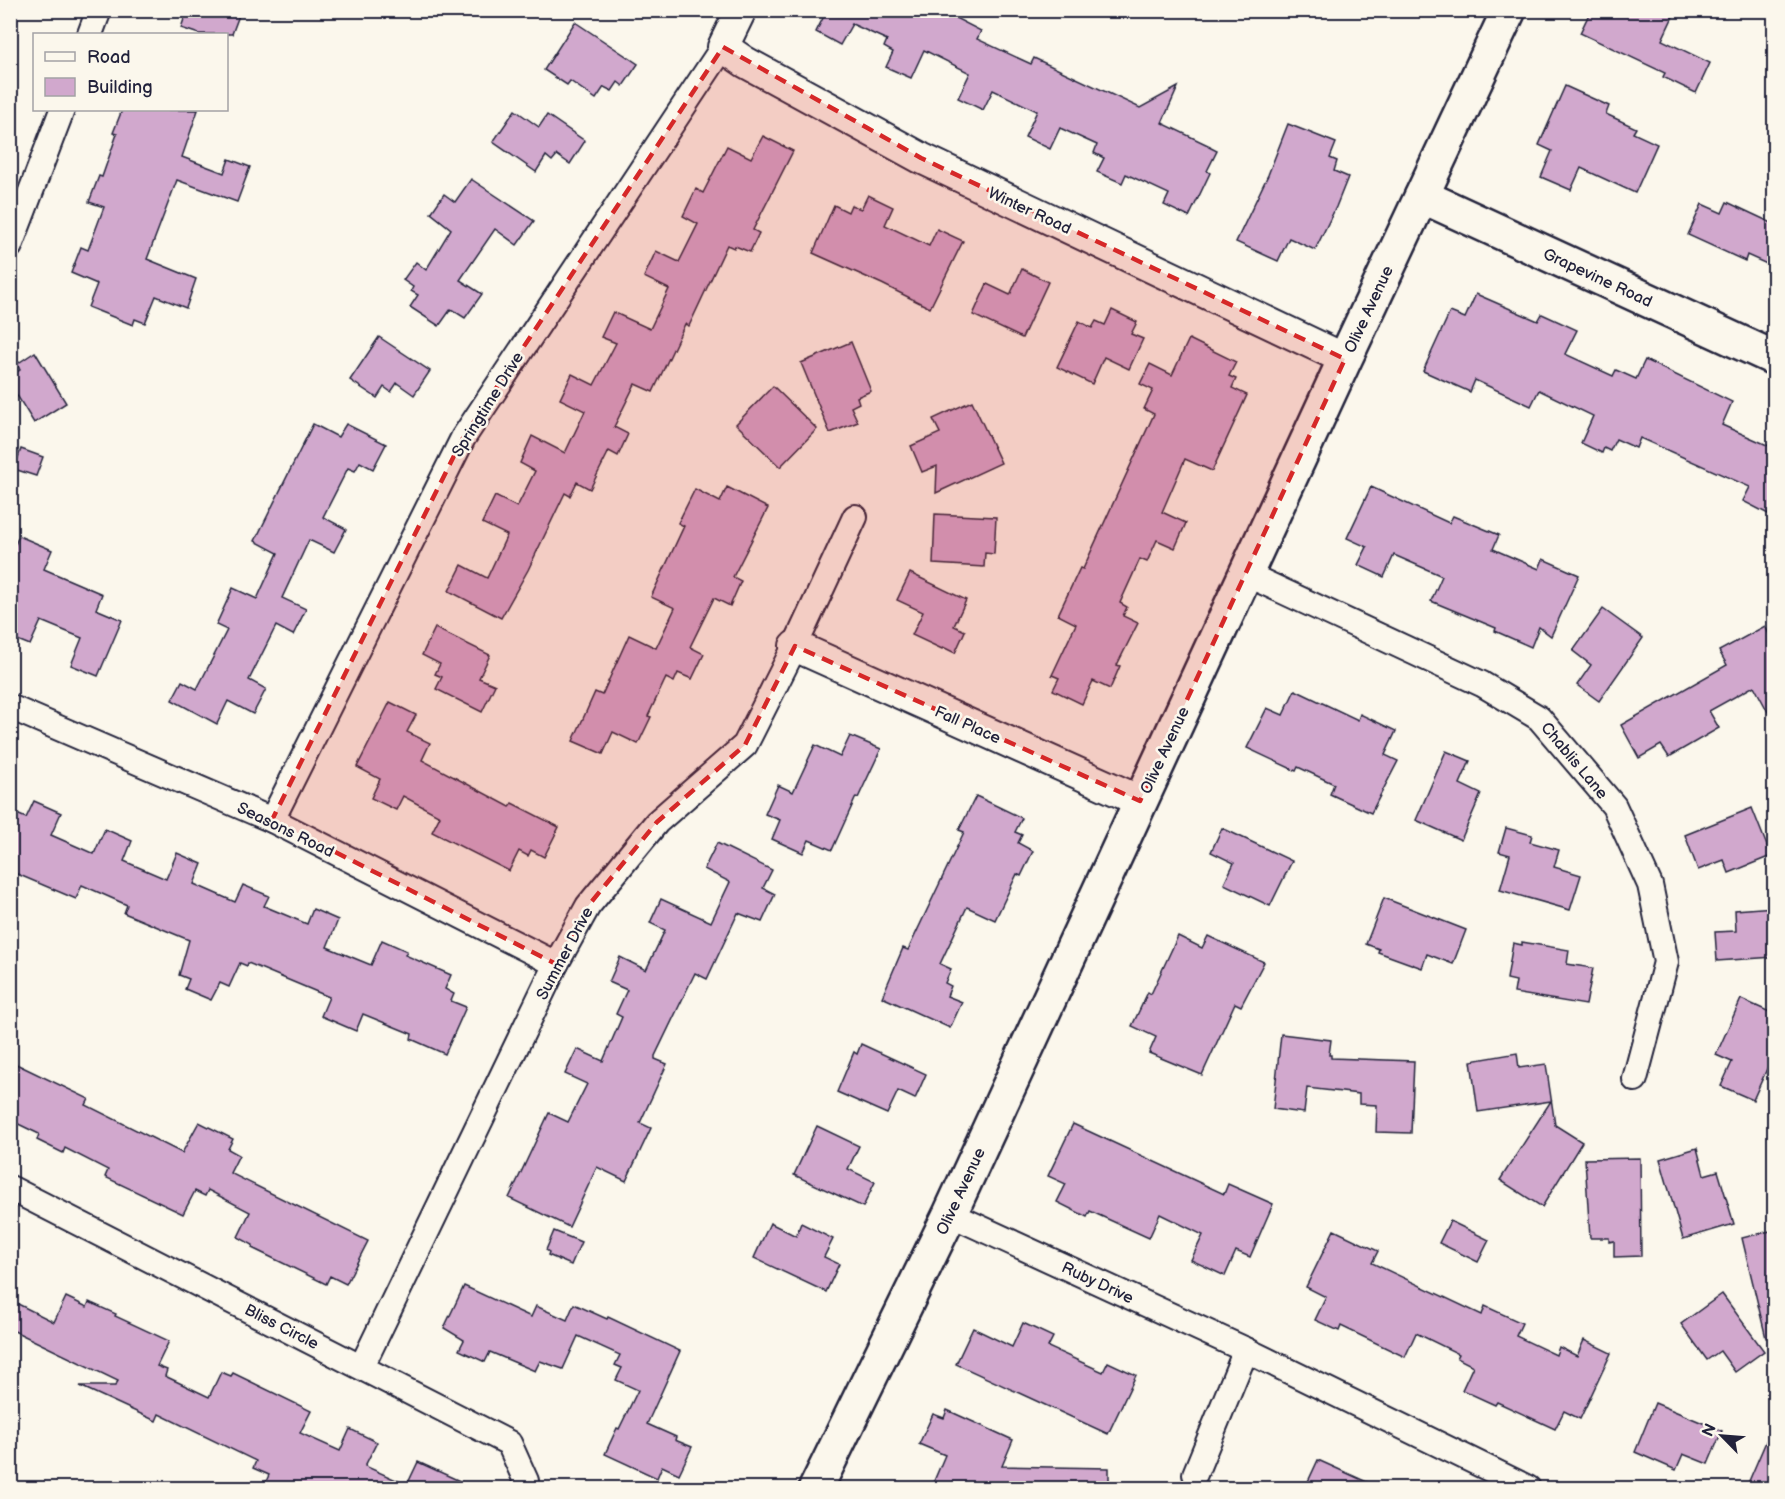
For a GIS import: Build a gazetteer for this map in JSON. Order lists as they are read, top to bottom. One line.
{"streets":{"main road":["Grapevine Road","Olive Avenue"],"street":["Winter Road","Springtime Drive","Fall Place","Chablis Lane","Seasons Road","Summer Drive","Ruby Drive","Bliss Circle"]},"crossings":[["Winter Road","Olive Avenue"],["Winter Road","Springtime Drive"],["Grapevine Road","Olive Avenue"],["Olive Avenue","Fall Place"],["Olive Avenue","Chablis Lane"],["Olive Avenue","Ruby Drive"],["Springtime Drive","Seasons Road"],["Fall Place","Summer Drive"],["Seasons Road","Summer Drive"],["Summer Drive","Bliss Circle"]],"legend":["Road","Building"],"north":"top left"}
